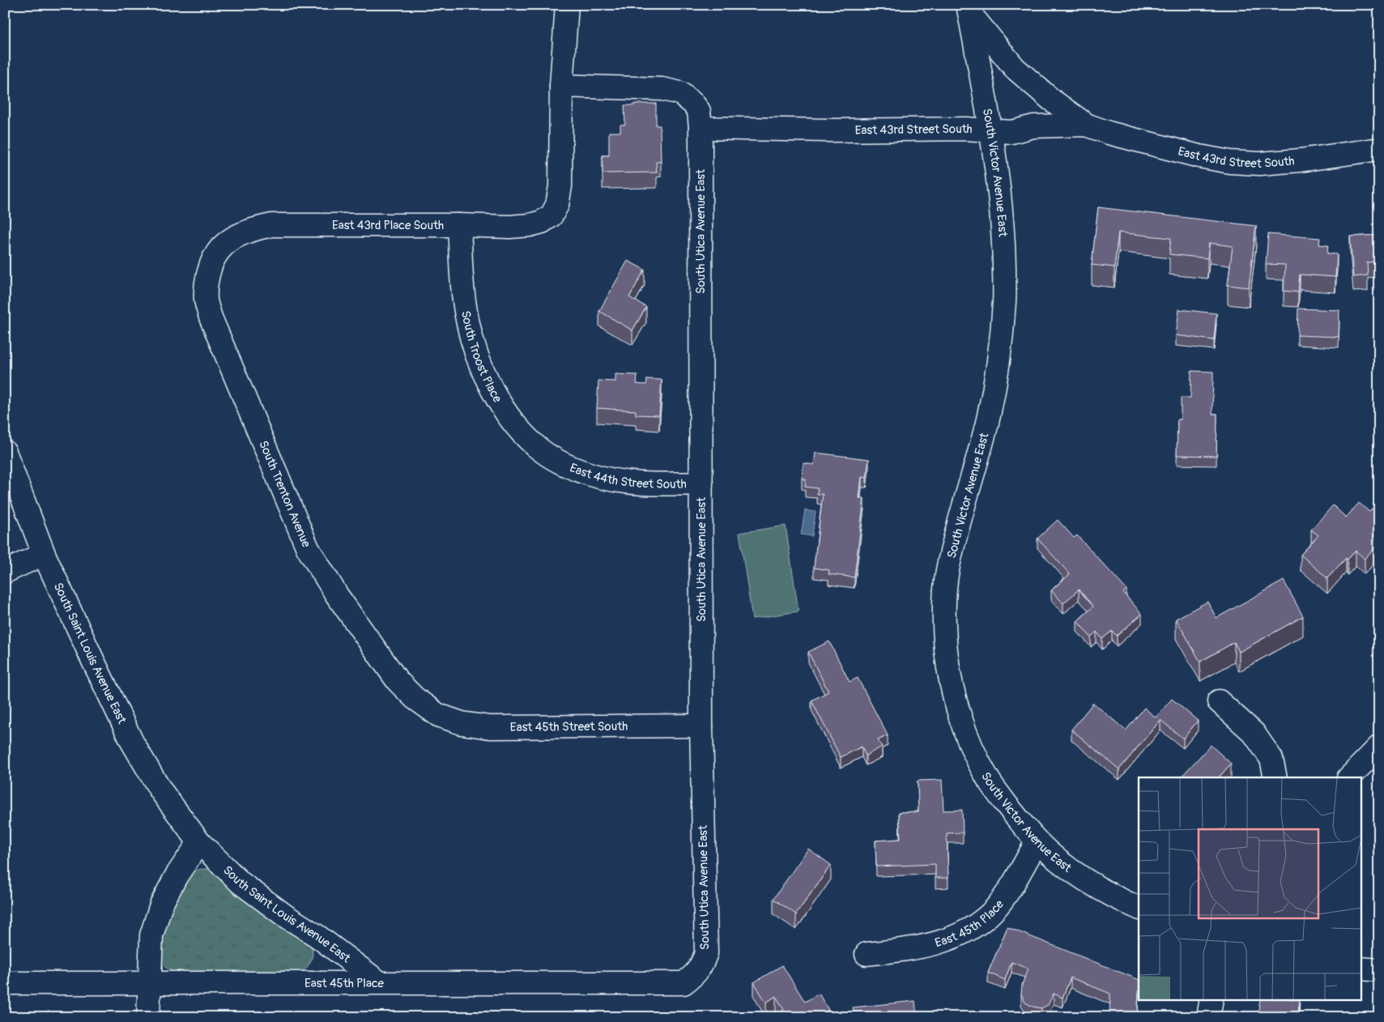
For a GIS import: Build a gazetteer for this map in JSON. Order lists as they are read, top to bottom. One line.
{"streets":{"street":["East 43rd Street South","South Victor Avenue East","East 43rd Place South","South Utica Avenue East","South Troost Place","East 44th Street South","South Trenton Avenue","South Saint Louis Avenue East","East 45th Street South","East 45th Place"]},"crossings":[["East 43rd Street South","South Victor Avenue East"],["East 43rd Street South","South Utica Avenue East"],["South Victor Avenue East","East 45th Place"],["East 43rd Place South","South Troost Place"],["East 43rd Place South","South Trenton Avenue"],["South Utica Avenue East","East 44th Street South"],["South Utica Avenue East","East 45th Street South"],["South Utica Avenue East","East 45th Place"],["South Troost Place","East 44th Street South"],["South Trenton Avenue","East 45th Street South"],["South Saint Louis Avenue East","East 45th Place"]]}
